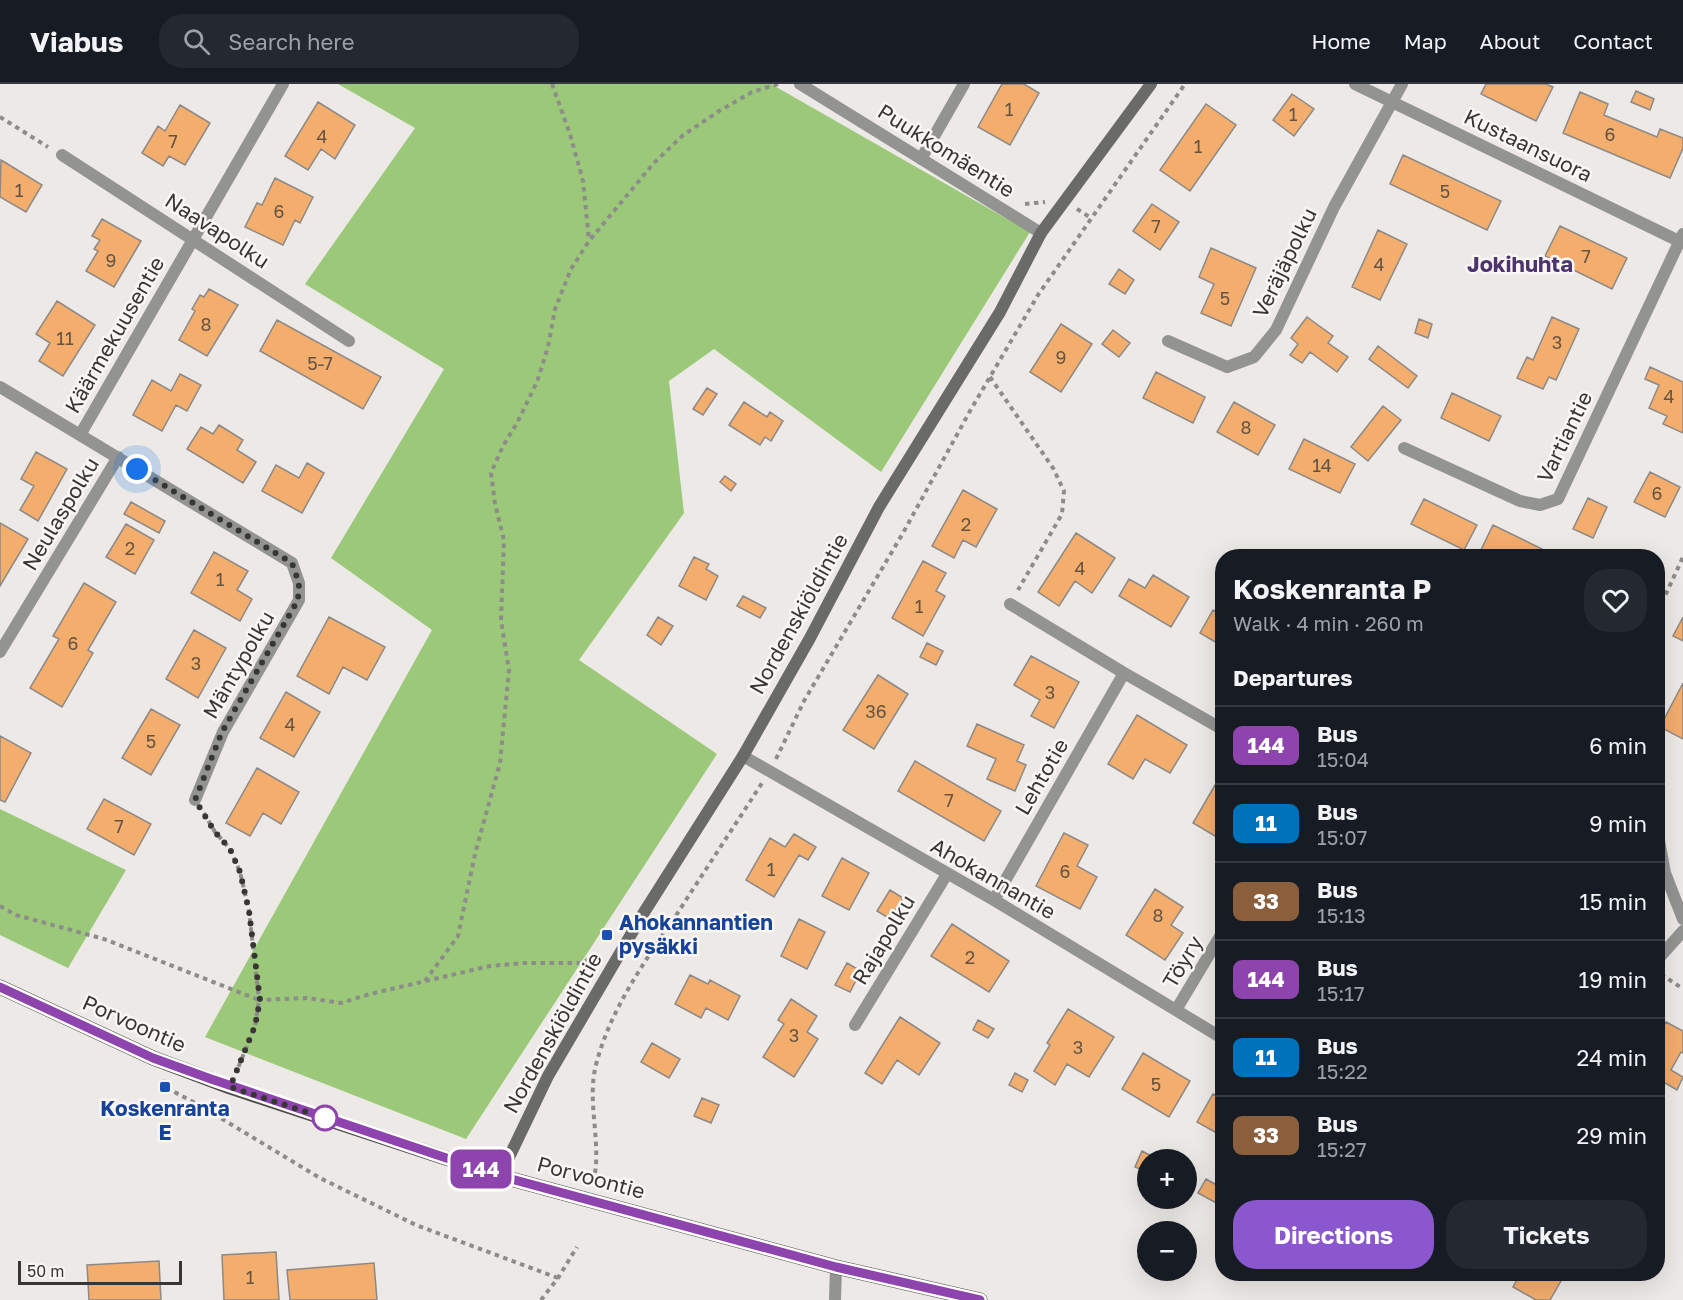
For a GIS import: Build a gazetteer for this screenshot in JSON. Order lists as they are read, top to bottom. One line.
{"streets":{"main road":["Nordenskiöldintie","Porvoontie"],"street":["Kustaansuora","Puukkomäentie","Naavapolku","Veräjäpolku","Käärmekuusentie","Vartiantie","Neulaspolku","Mäntypolku","Lehtotie","Ahokannantie","Rajapolku","Töyry"]},"crossings":[["Kustaansuora","Veräjäpolku"],["Kustaansuora","Vartiantie"],["Puukkomäentie","Nordenskiöldintie"],["Naavapolku","Käärmekuusentie"],["Käärmekuusentie","Neulaspolku"],["Käärmekuusentie","Mäntypolku"],["Nordenskiöldintie","Ahokannantie"],["Nordenskiöldintie","Porvoontie"],["Lehtotie","Ahokannantie"],["Ahokannantie","Rajapolku"],["Ahokannantie","Töyry"]],"districts":["Jokihuhta"],"places":{"transit":["Ahokannantien pysäkki","Koskenranta E"]},"lines":["bus line 144"],"house_numbers":["1","1","6","4","7","1","1","5","6","7","7","9","4","5","8","11","3","9","5-7","4","8","14","6","2","2","4","1","1","6","3","3","36","4","5","7","7","1","6","8","2","3","3","5","1"],"scale_bar":"50 m","page":{"header":"Viabus","search":"Search here","nav":["Home","Map","About","Contact"],"on_map":"144","heading":[["Koskenranta P","Walk · 4 min · 260 m"],"Departures"],"list":[{"mark":"144","name":"Bus","note":"15:04","value":"6 min"},{"mark":"11","name":"Bus","note":"15:07","value":"9 min"},{"mark":"33","name":"Bus","note":"15:13","value":"15 min"},{"mark":"144","name":"Bus","note":"15:17","value":"19 min"},{"mark":"11","name":"Bus","note":"15:22","value":"24 min"},{"mark":"33","name":"Bus","note":"15:27","value":"29 min"}],"map_buttons":["+","−"],"buttons":["Directions","Tickets"],"scale":"50 m"}}
